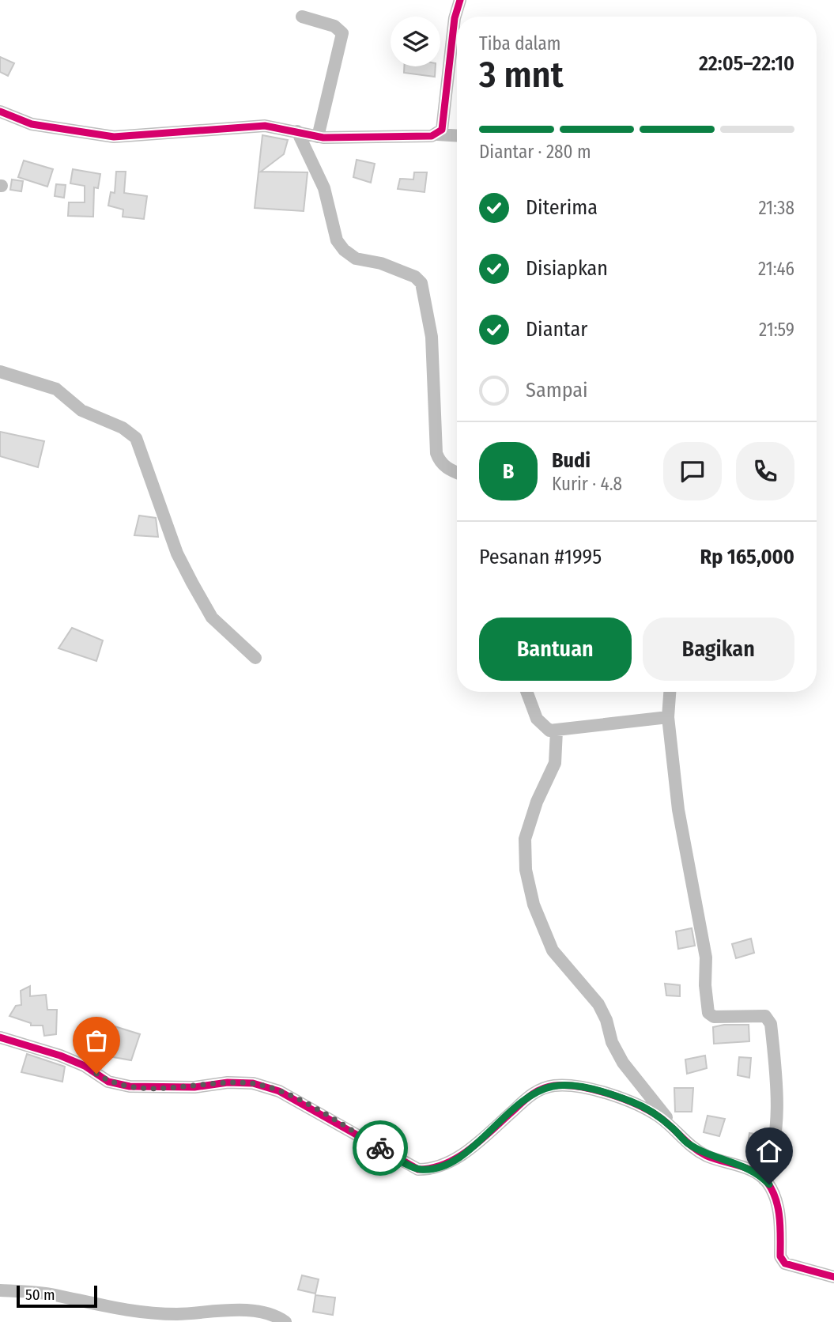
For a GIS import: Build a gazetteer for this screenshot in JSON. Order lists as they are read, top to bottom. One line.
{"scale_bar":"50 m","page":{"heading":["3 mnt","Tiba dalam","22:05–22:10"],"panel":["Budi","Kurir · 4.8","Pesanan #1995","Rp 165,000"],"bar":"Diantar · 280 m","list":[["Diterima","21:38"],["Disiapkan","21:46"],["Diantar","21:59"],"Sampai"],"round":"B","buttons":["Bantuan","Bagikan"],"scale":"50 m"}}
